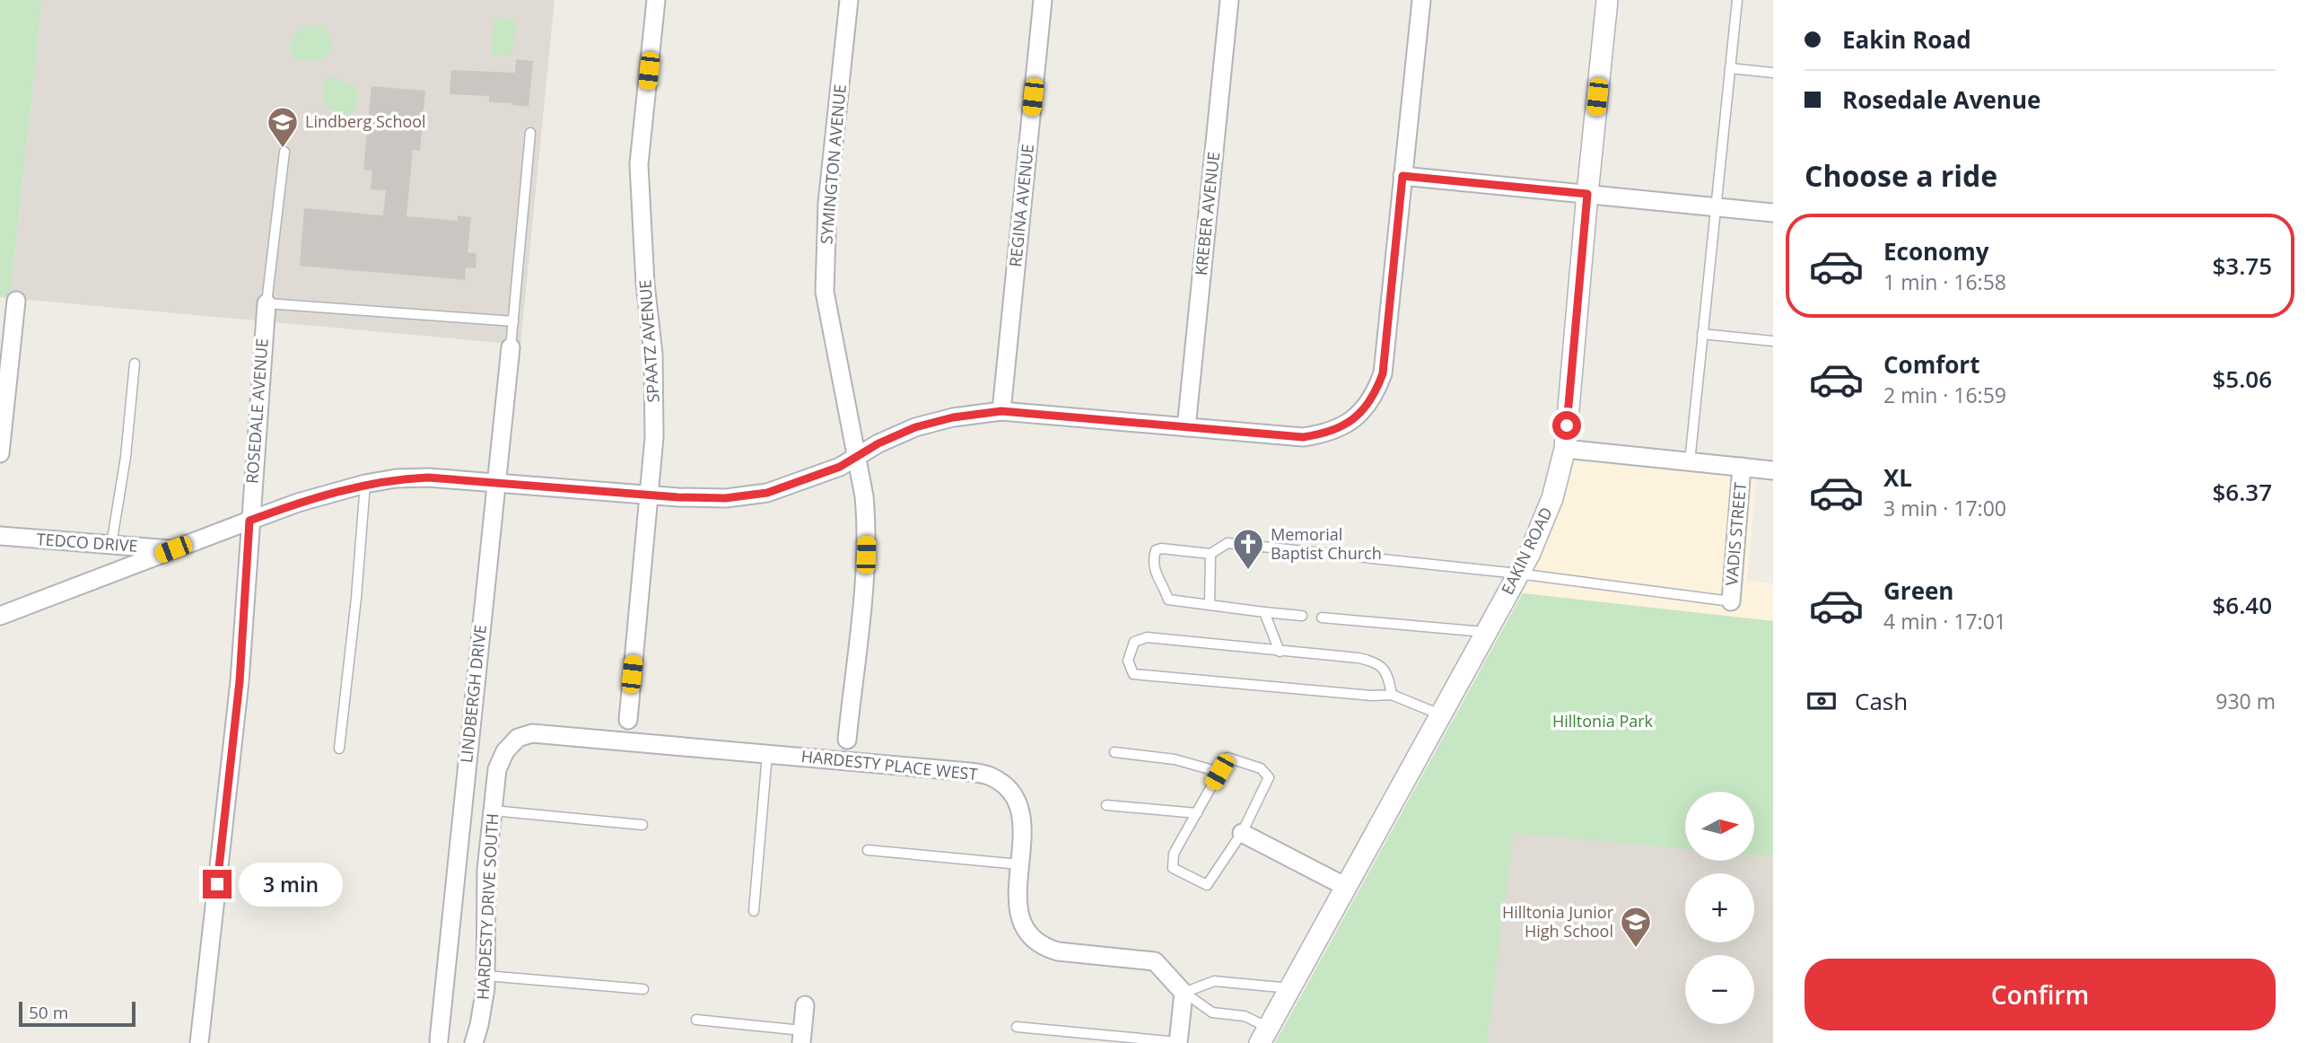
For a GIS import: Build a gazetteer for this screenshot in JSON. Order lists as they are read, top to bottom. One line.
{"streets":{"street":["SYMINGTON AVENUE","REGINA AVENUE","KREBER AVENUE","SPAATZ AVENUE","ROSEDALE AVENUE","VADIS STREET","TEDCO DRIVE","EAKIN ROAD","LINDBERGH DRIVE","HARDESTY PLACE WEST","HARDESTY DRIVE SOUTH"]},"crossings":[["EAKIN ROAD","HARDESTY PLACE WEST"],["HARDESTY PLACE WEST","HARDESTY DRIVE SOUTH"]],"parks":["Hilltonia Park"],"places":{"school or university":["Lindberg School","Hilltonia Junior High School"],"church":["Memorial Baptist Church"]},"scale_bar":"50 m","north":"right","page":{"banner":["Eakin Road","Rosedale Avenue"],"heading":"Choose a ride","list":[{"name":"Economy","note":"1 min · 16:58","value":"$3.75"},{"name":"Comfort","note":"2 min · 16:59","value":"$5.06"},{"name":"XL","note":"3 min · 17:00","value":"$6.37"},{"name":"Green","note":"4 min · 17:01","value":"$6.40"}],"pay":["Cash","930 m"],"map_buttons":["+","−"],"bubble":"3 min","buttons":"Confirm","scale":"50 m"}}
